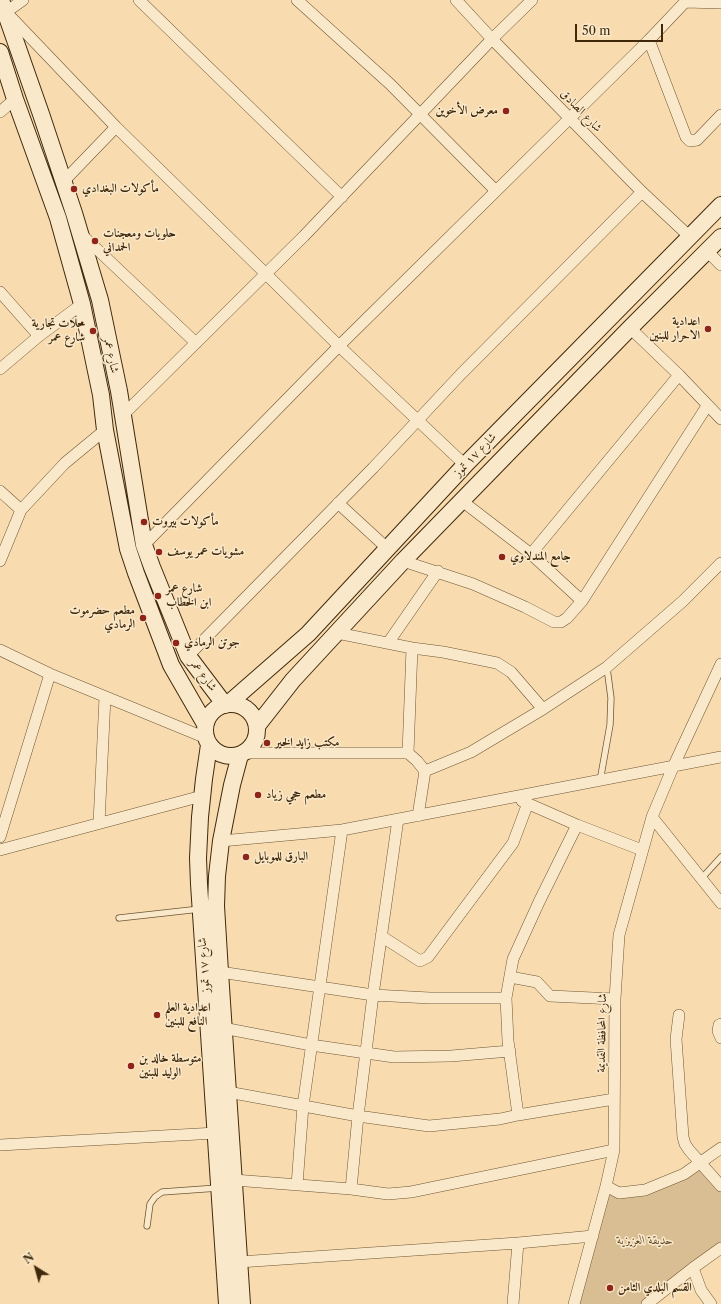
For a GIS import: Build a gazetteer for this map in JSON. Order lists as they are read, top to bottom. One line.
{"streets":{"main road":["شارع عمر","شارع ١٧ تموز"],"street":["شارع الصادق","شارع المحافظة القديمة"]},"crossings":[["شارع الصادق","شارع ١٧ تموز"],["شارع عمر","شارع ١٧ تموز"]],"parks":["حديقة العزيزية"],"places":["معرض الأخوين","مأكولات البغدادي","حلويات ومعجنات الحمداني","اعدادية الاحرار للبنين","محلات تجارية شارع عمر","مأكولات بيروت","مشويات عمر يوسف","جامع المندلاوي","شارع عمر ابن الخطاب","مطعم حضرموت الرمادي","جوتن الرمادي","مكتب زايد الخير","مطعم حجي زياد","البارق للموبايل","اعدادية العلم النافع للبنين","متوسطة خالد بن الوليد للبنين","القسم البلدي الثامن"],"scale_bar":"50 m","north":"top left"}
